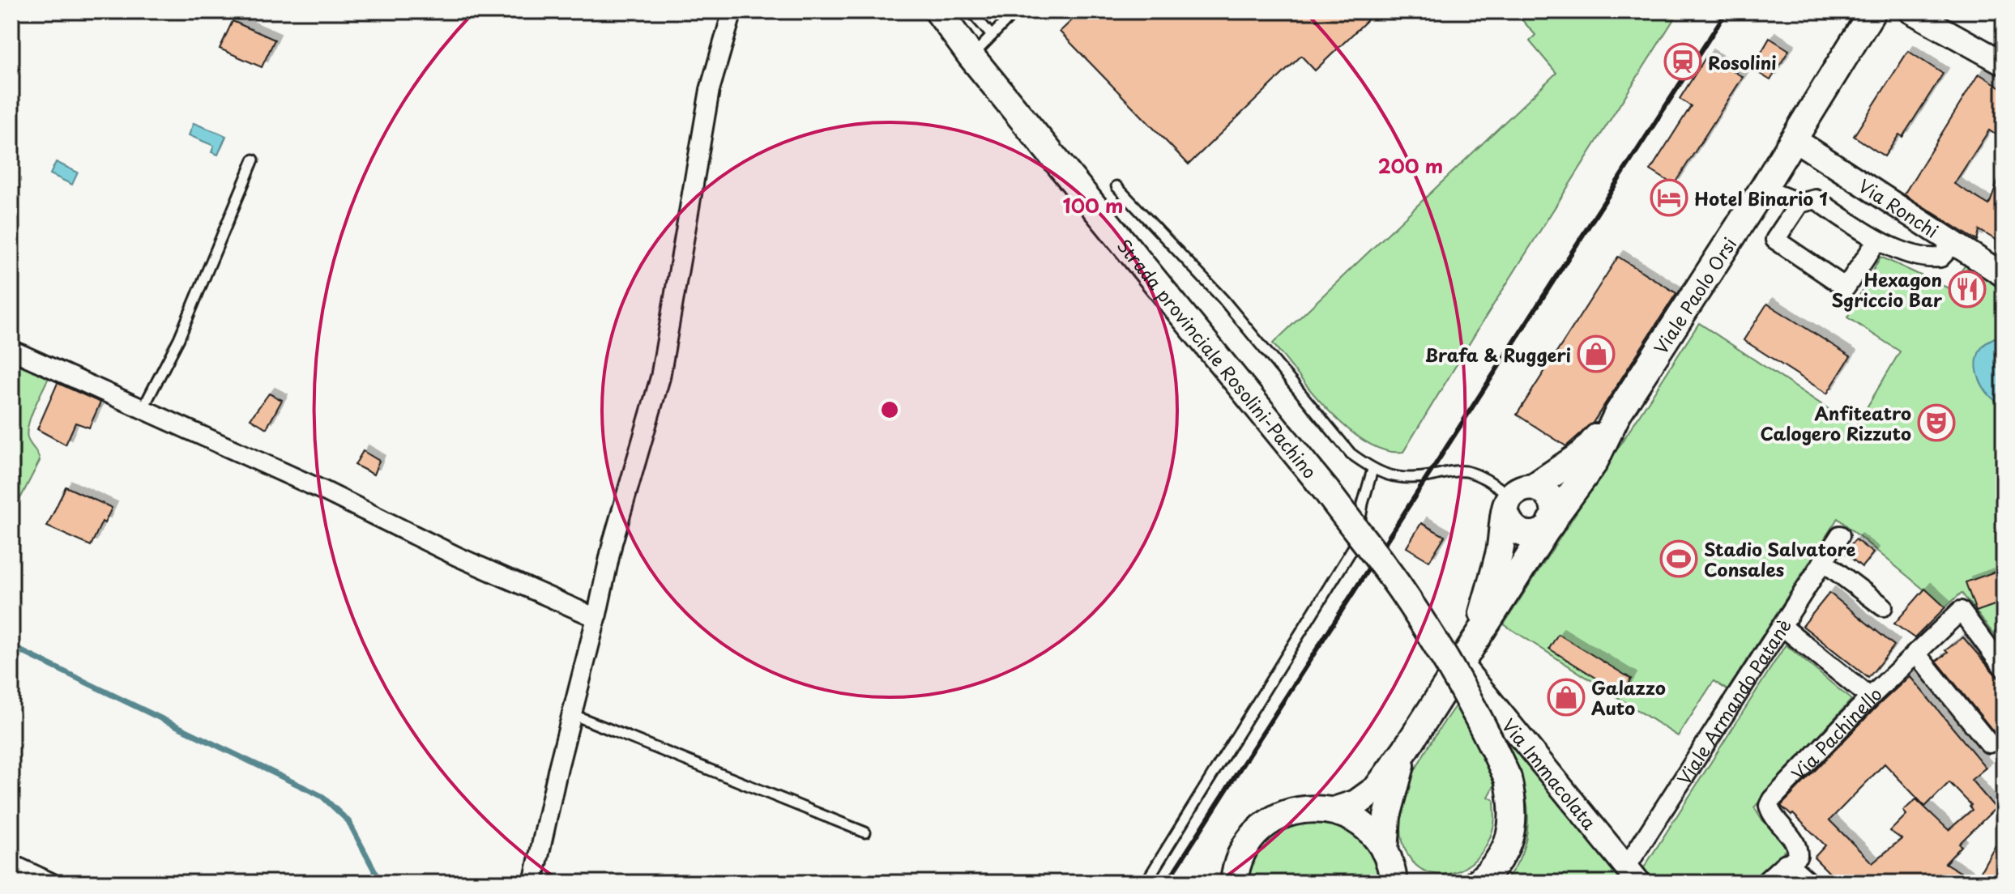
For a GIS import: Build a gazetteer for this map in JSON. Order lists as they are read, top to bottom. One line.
{"streets":{"main road":["Viale Paolo Orsi","Strada provinciale Rosolini-Pachino"],"street":["Via Ronchi","Viale Armando Patanè","Via Pachinello","Via Immacolata"]},"crossings":[["Via Ronchi","Viale Paolo Orsi"],["Viale Armando Patanè","Via Immacolata"]],"places":{"station":["Rosolini"],"hotel":["Hotel Binario 1"],"restaurant":["Hexagon Sgriccio Bar"],"shop":["Brafa & Ruggeri","Galazzo Auto"],"theatre":["Anfiteatro Calogero Rizzuto"],"sports":["Stadio Salvatore Consales"]},"rings":["200 m","100 m"]}
